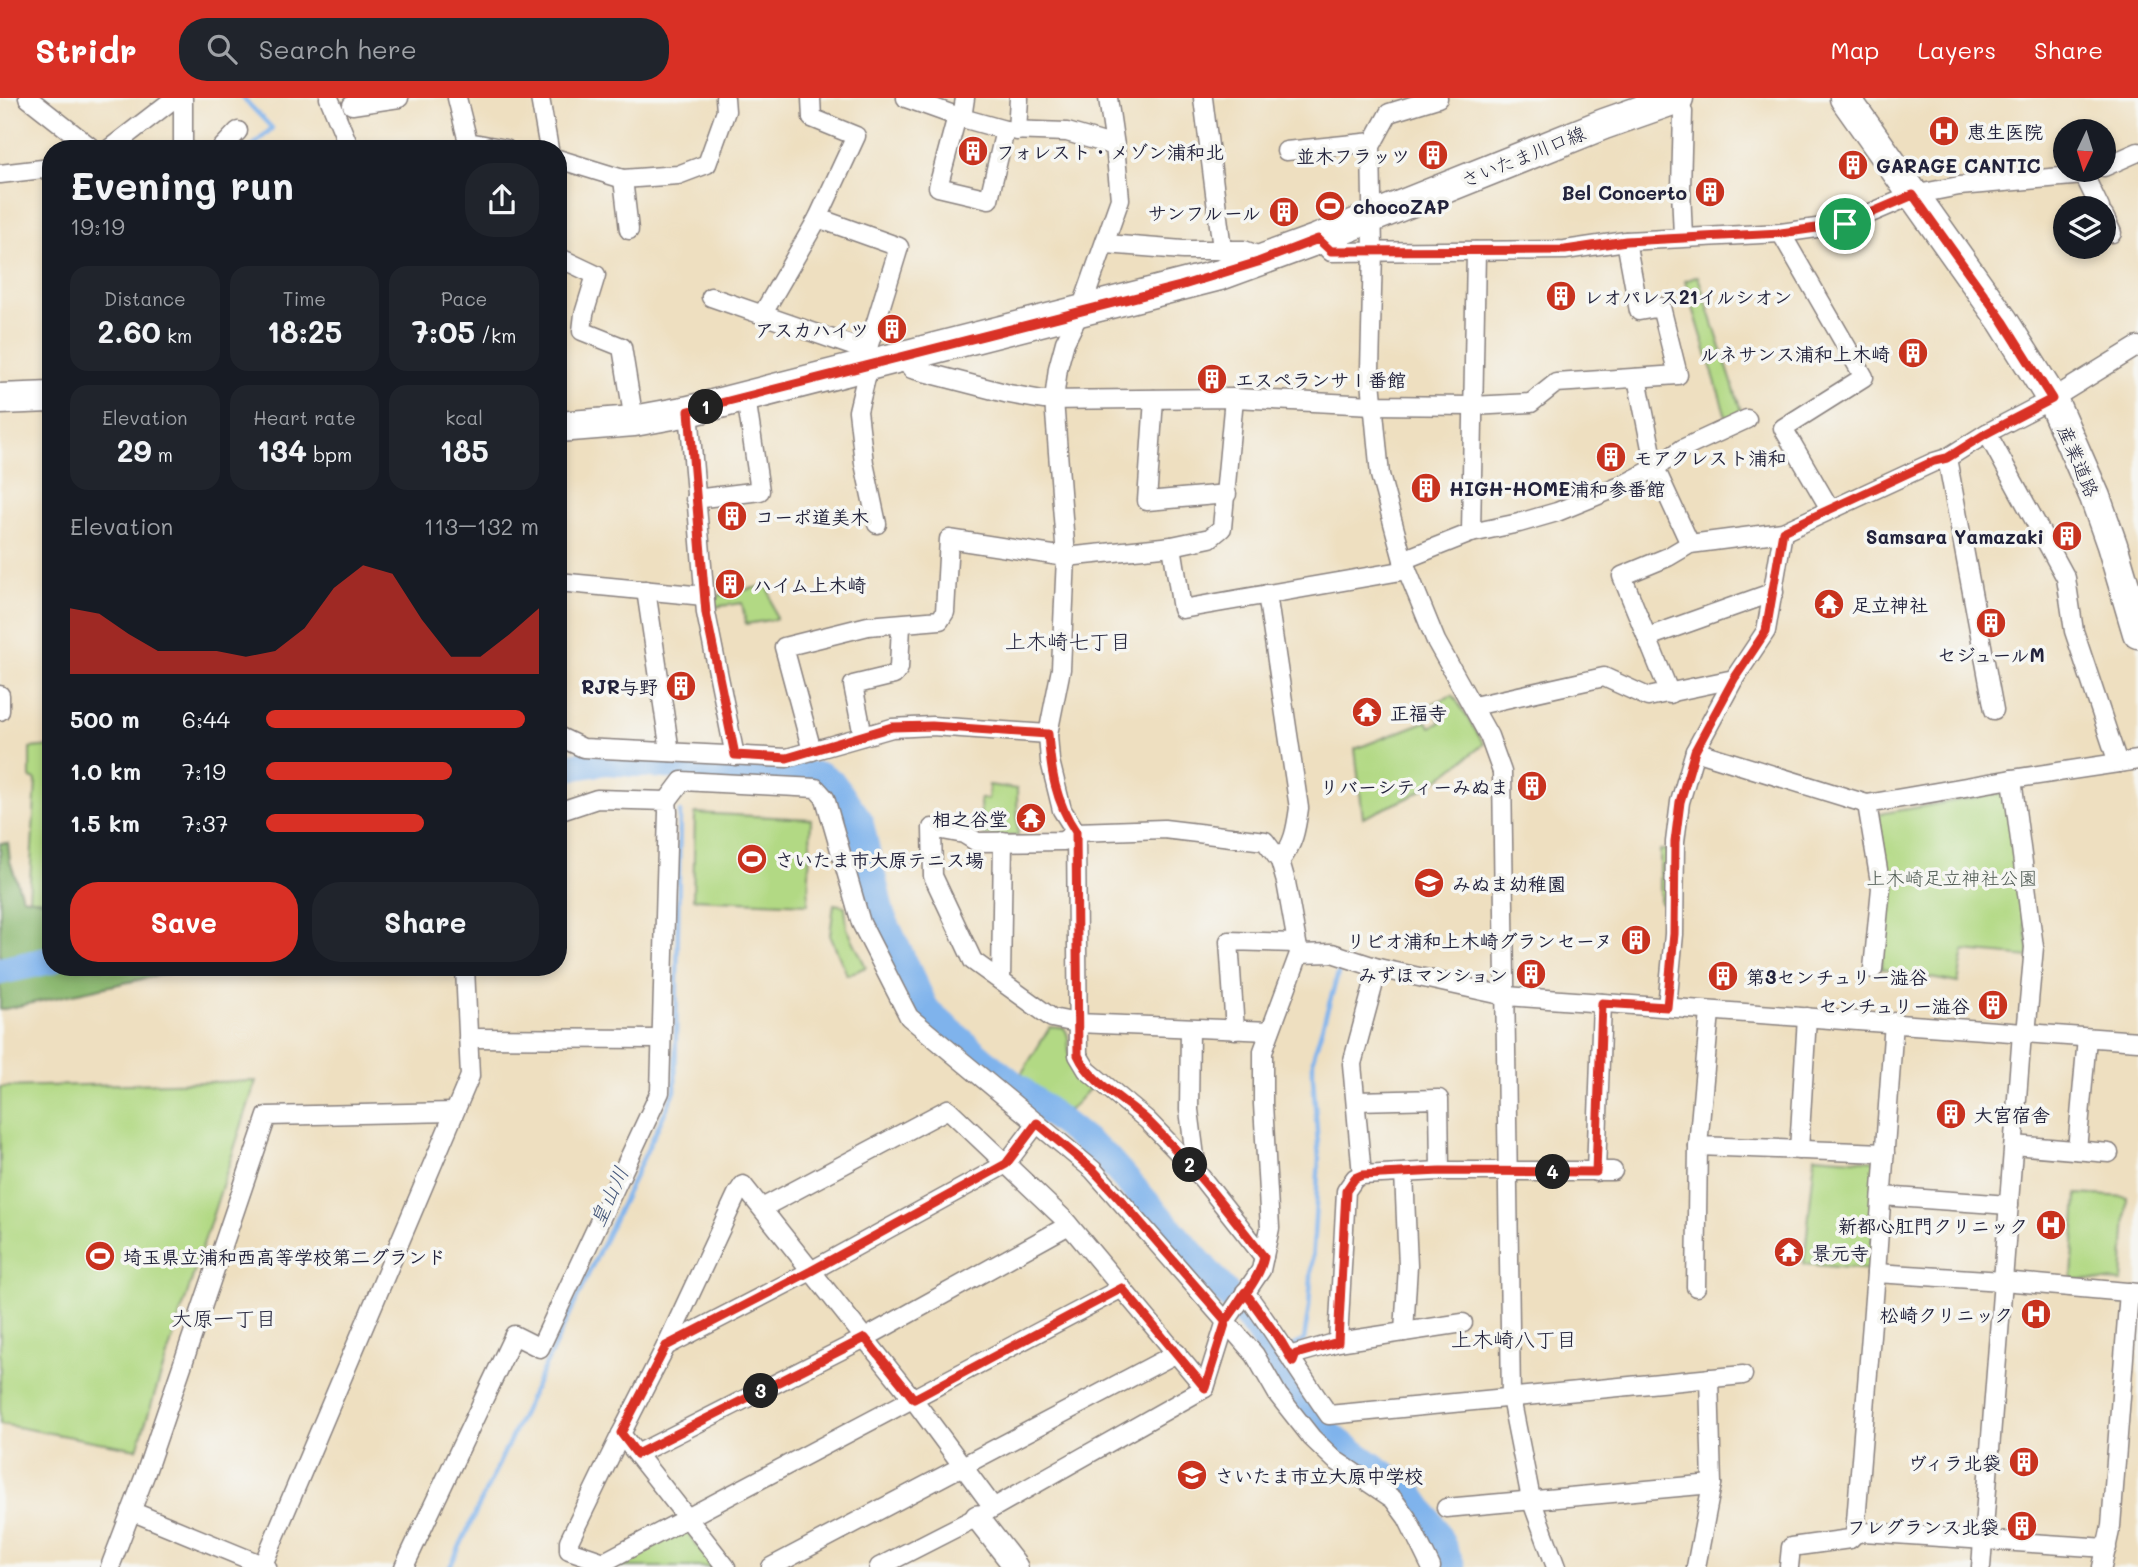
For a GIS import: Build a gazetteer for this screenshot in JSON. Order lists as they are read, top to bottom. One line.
{"streets":{"main road":["さいたま川口線","産業道路"]},"districts":["上木崎七丁目","大原一丁目","上木崎八丁目"],"water":["皇山川"],"parks":["上木崎足立神社公園"],"places":{"hospital":["恵生医院","新都心肛門クリニック","松崎クリニック"],"building":["フォレスト・メゾン浦和北","並木フラッツ","GARAGE CANTIC","Bel Concerto","サンフルール","レオパレス21イルシオン","アスカハイツ","ルネサンス浦和上木崎","エスペランサⅠ番館","モアクレスト浦和","HIGH-HOME浦和参番館","コーポ道美木","Samsara Yamazaki","ハイム上木崎","セジュールM","RJR与野","リバーシティーみぬま","リビオ浦和上木崎グランセーヌ","みずほマンション","第3センチュリー澁谷","センチュリー澁谷","大宮宿舎","ヴィラ北袋","フレグランス北袋"],"sports":["chocoZAP","さいたま市大原テニス場","埼玉県立浦和西高等学校第二グランド"],"temple":["足立神社","正福寺","相之谷堂","景元寺"],"school or university":["みぬま幼稚園","さいたま市立大原中学校"]},"north":"bottom","page":{"header":"Stridr","search":"Search here","nav":["Map","Layers","Share"],"heading":["Evening run","19:19"],"stats":[["Distance","2.60 km"],["Time","18:25"],["Pace","7:05 /km"],["Elevation","29 m"],["Heart rate","134 bpm"],["kcal","185"]],"pins":["1","2","4","3"],"chart":["Elevation","113–132 m"],"list":[{"name":"500 m","note":"6:44"},{"name":"1.0 km","note":"7:19"},{"name":"1.5 km","note":"7:37"}],"buttons":["Save","Share"]}}
